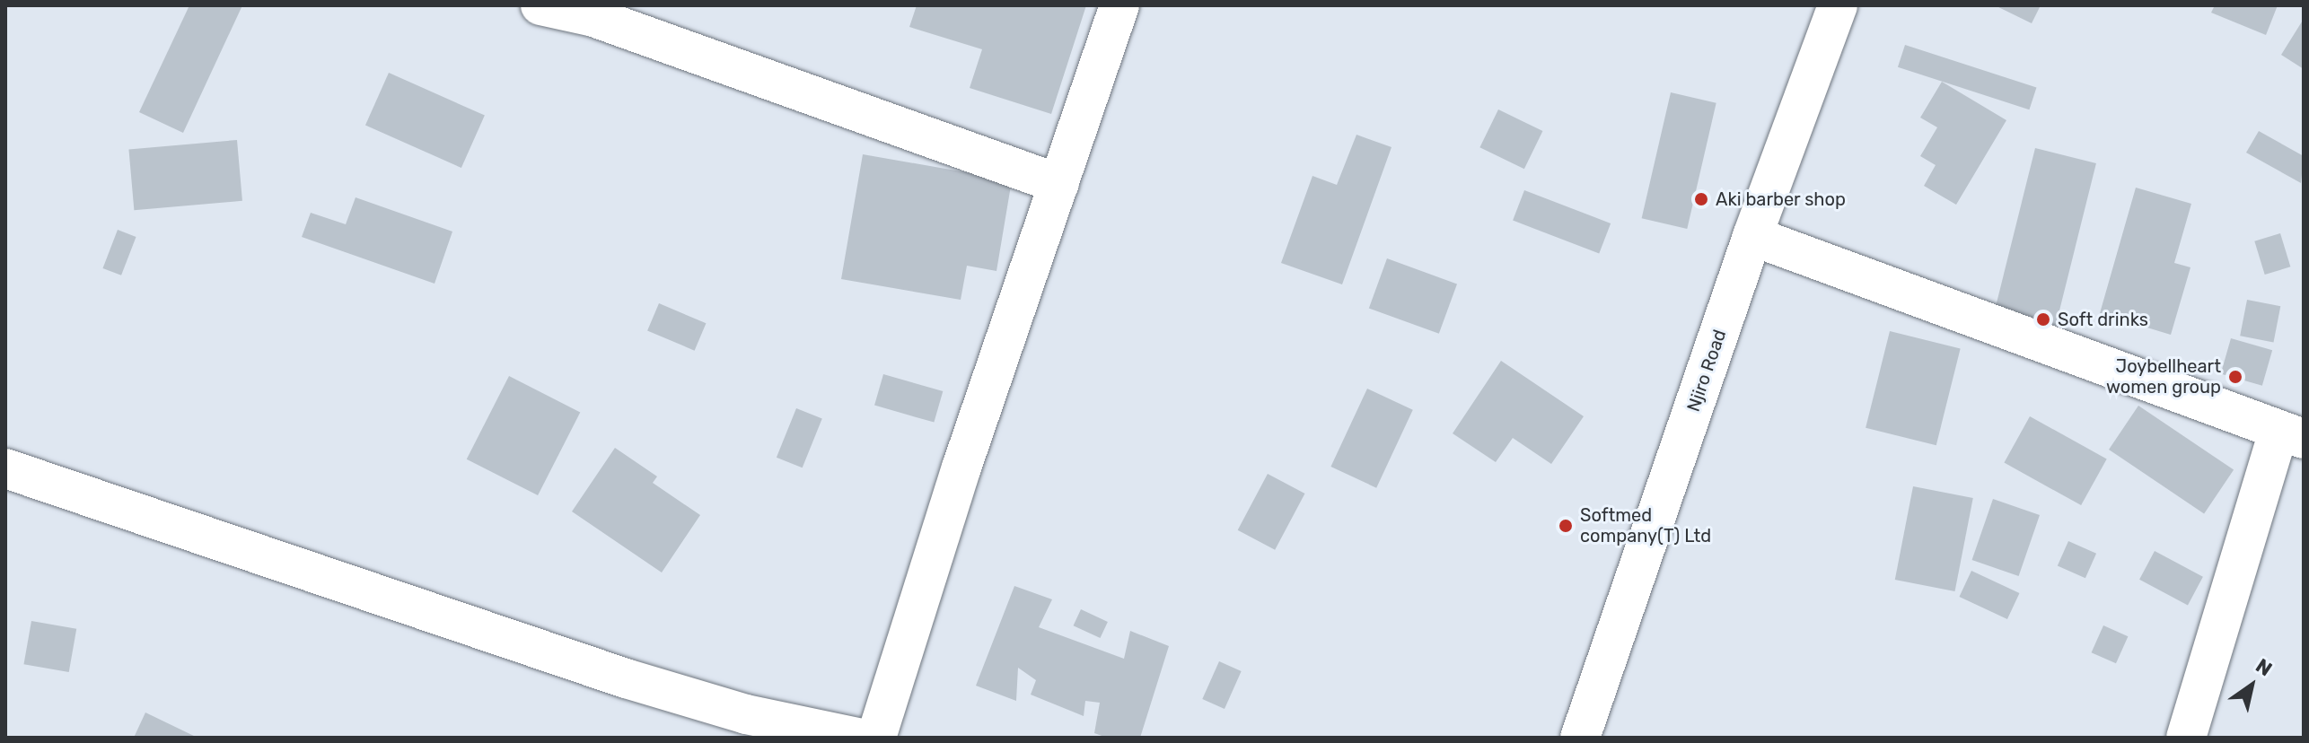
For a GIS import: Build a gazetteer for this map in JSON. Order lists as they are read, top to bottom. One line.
{"streets":{"street":["Njiro Road"]},"places":["Aki barber shop","Soft drinks","Joybellheart women group","Softmed company(T) Ltd"],"north":"top right"}
